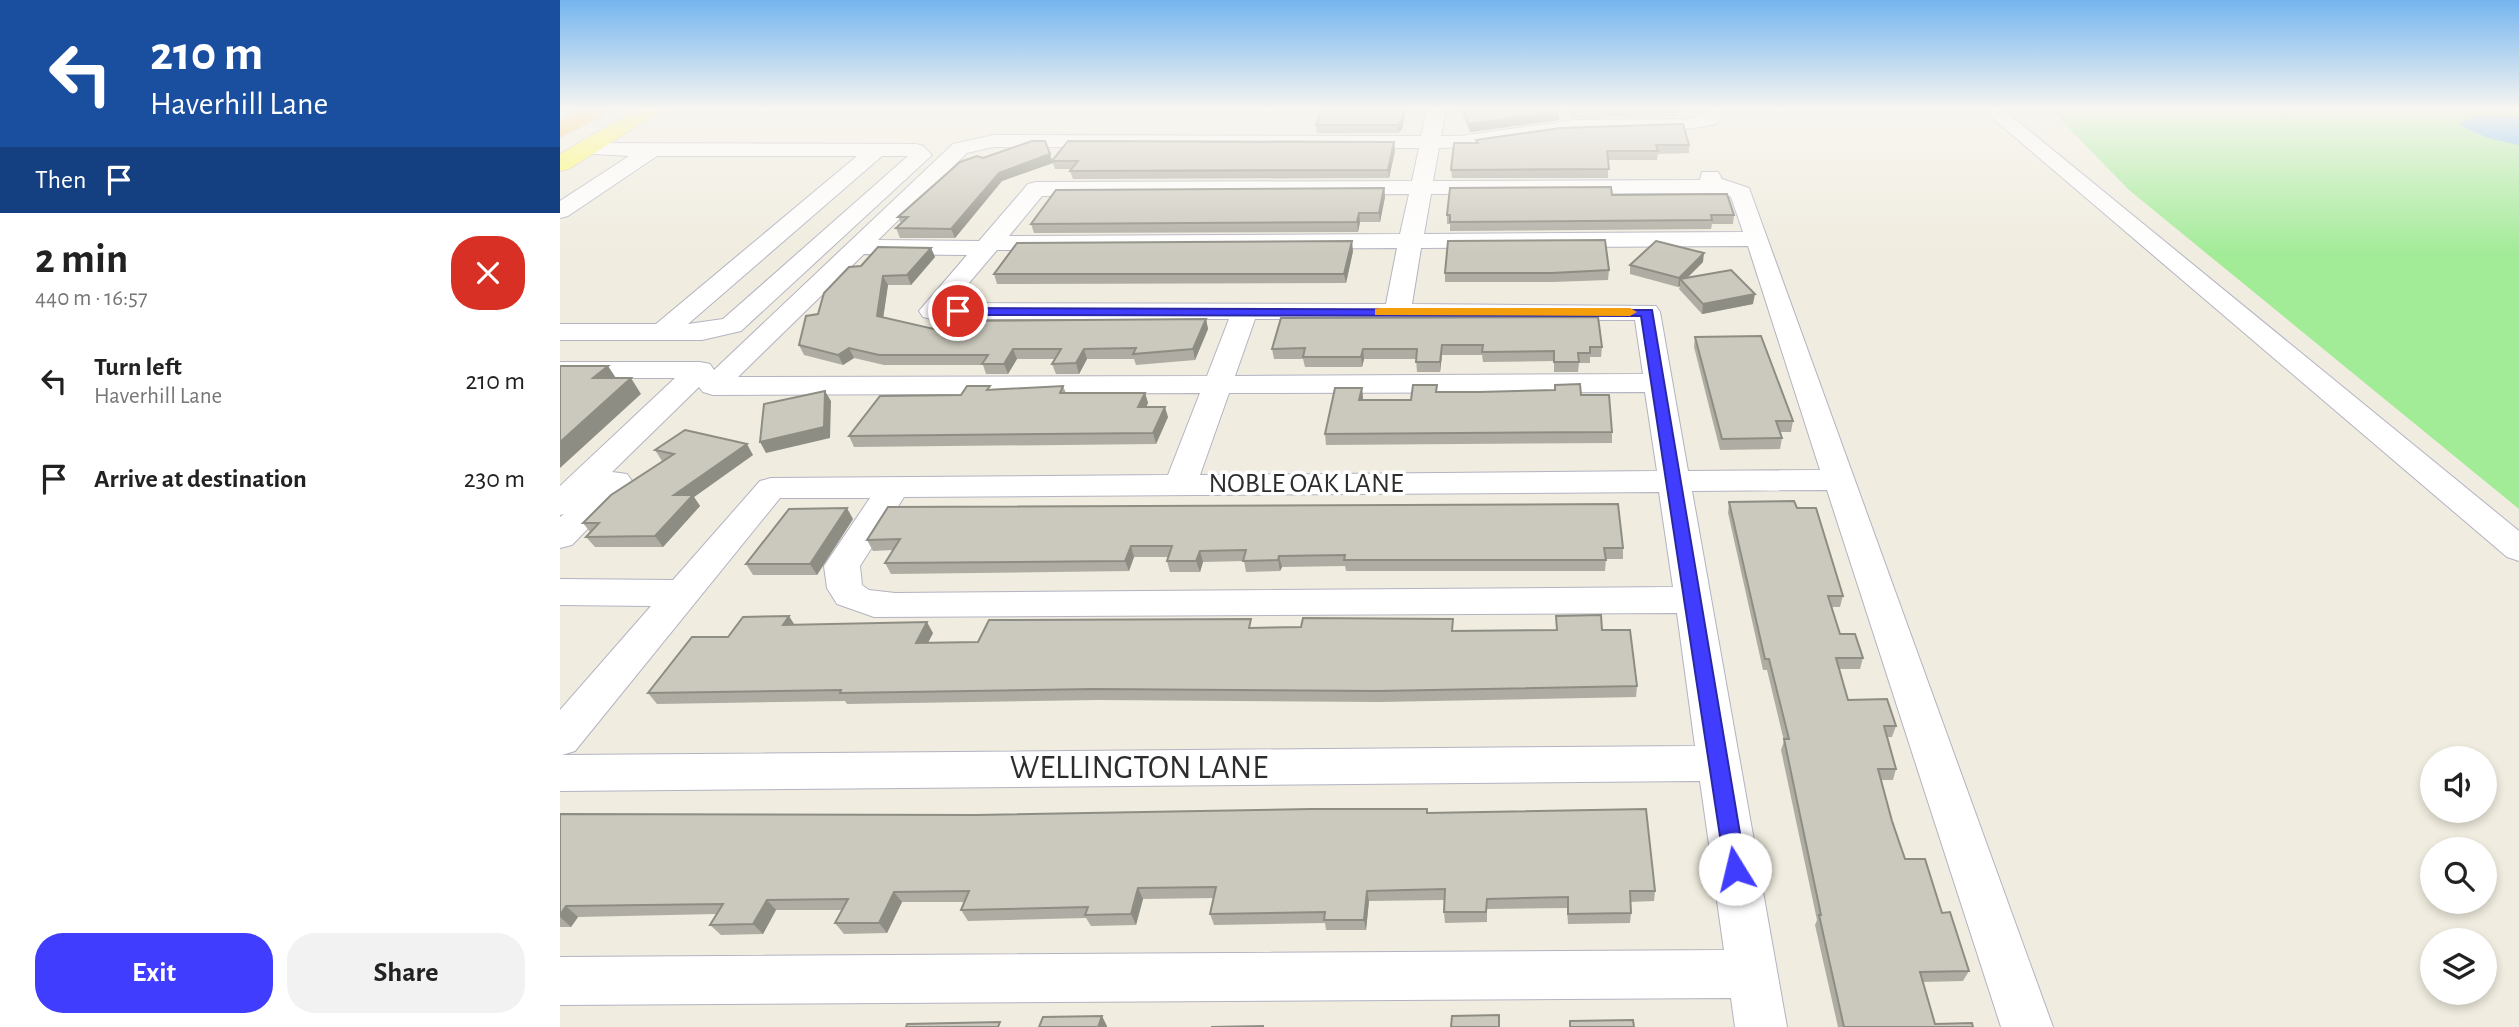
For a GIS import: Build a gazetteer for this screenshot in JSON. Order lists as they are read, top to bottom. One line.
{"streets":{"street":["NOBLE OAK LANE","WELLINGTON LANE"]},"page":{"turn":["210 m","Haverhill Lane"],"then":"Then","heading":["2 min","440 m · 16:57"],"list":[{"name":"Turn left","note":"Haverhill Lane","value":"210 m"},{"name":"Arrive at destination","value":"230 m"}],"buttons":["Exit","Share"]}}
